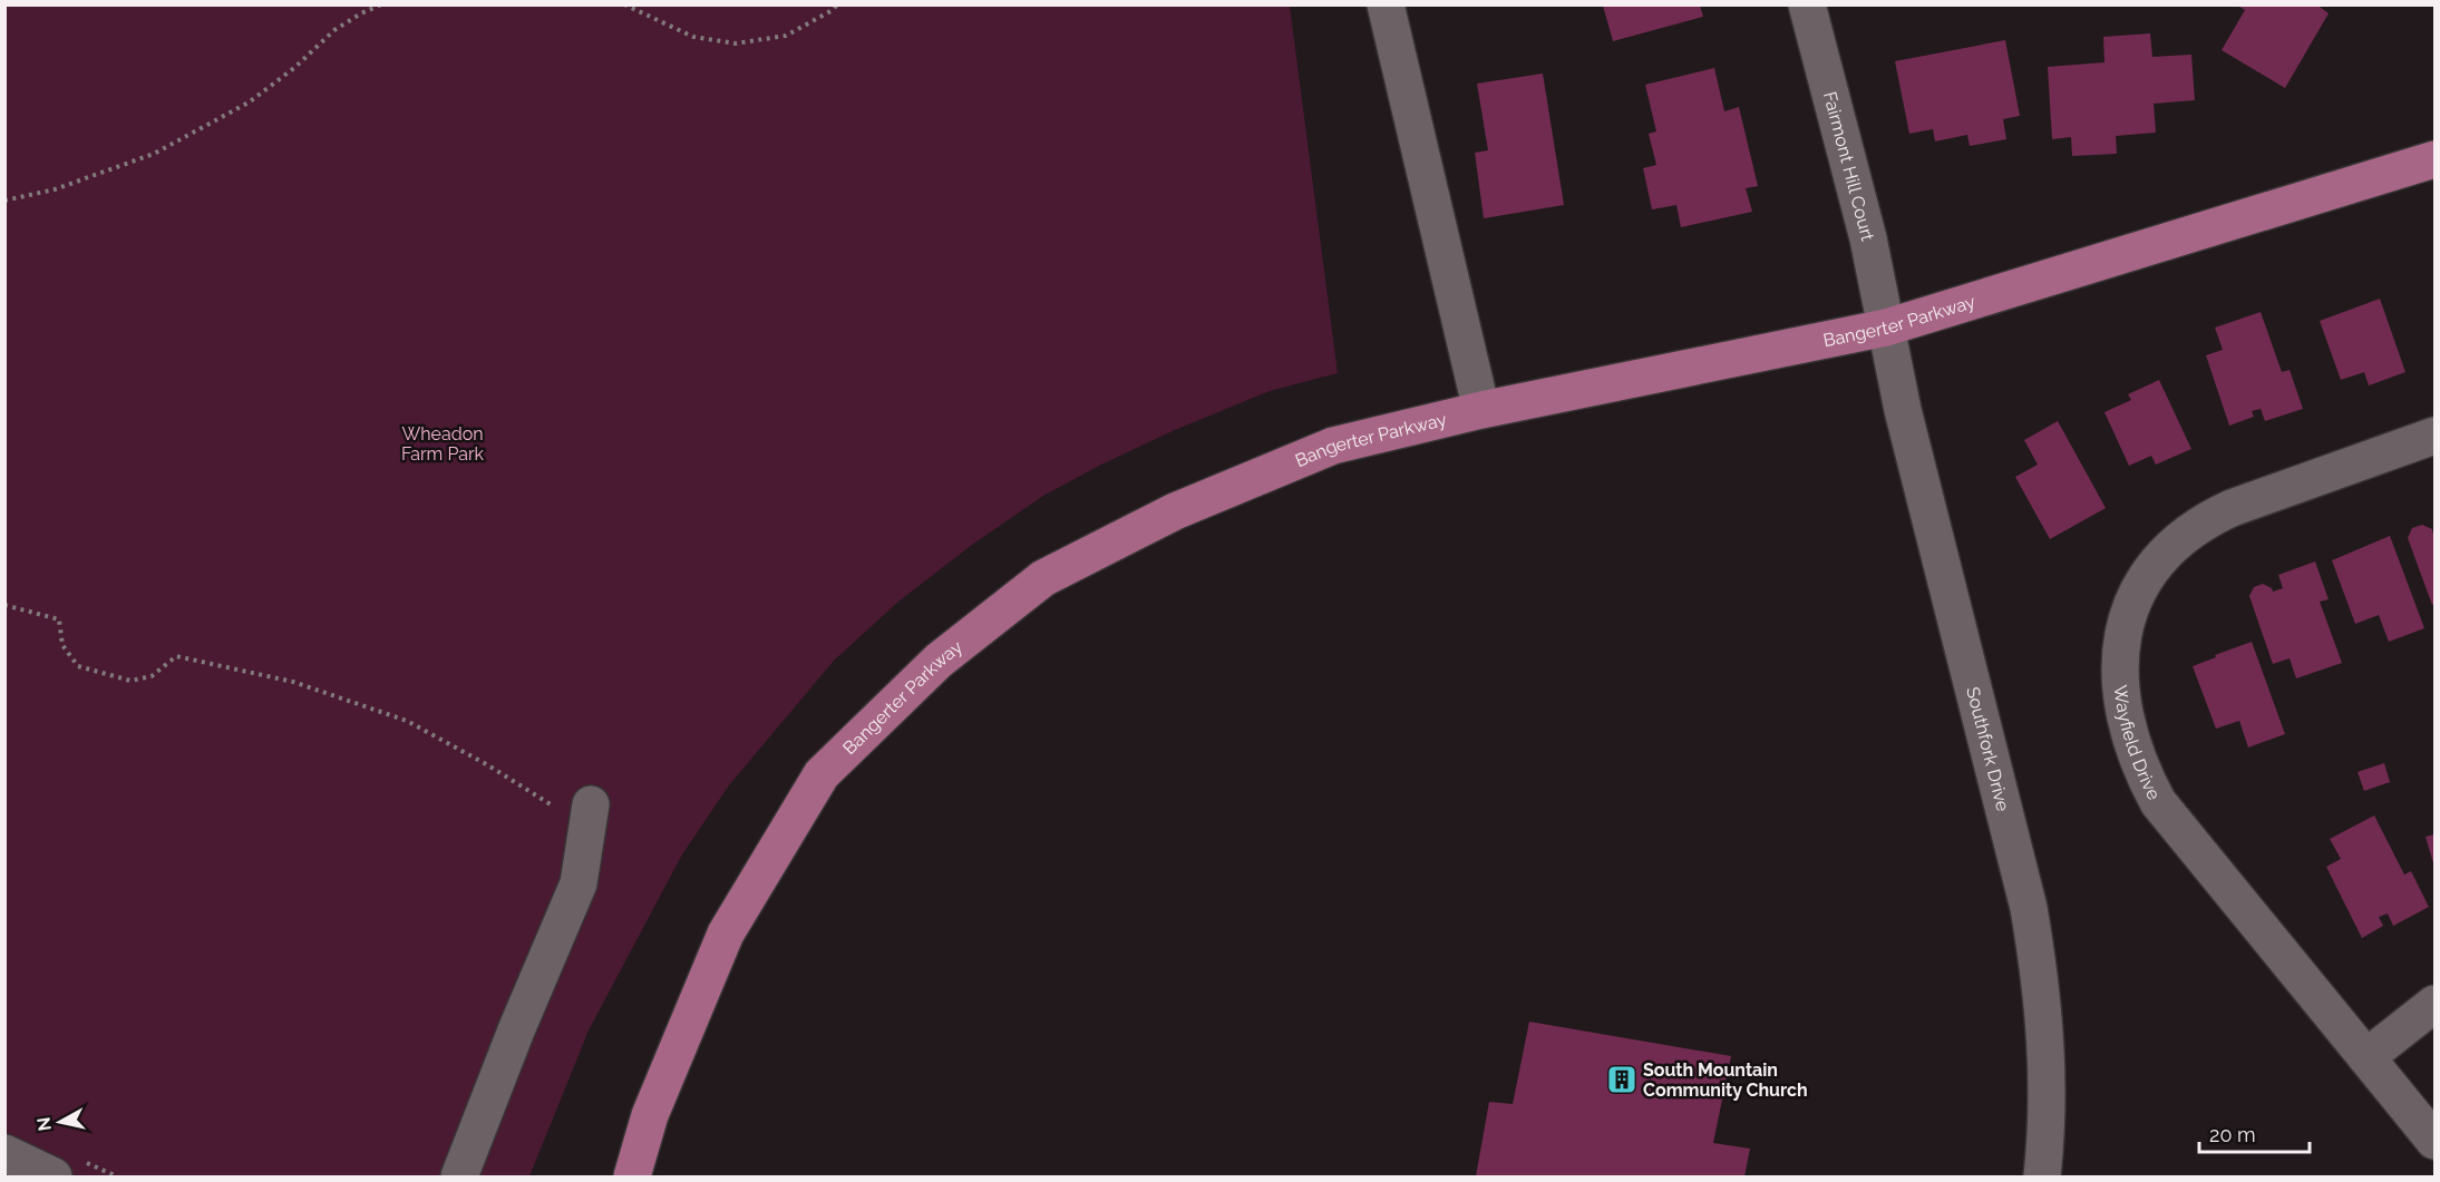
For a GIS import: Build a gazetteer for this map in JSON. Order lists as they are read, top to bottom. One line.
{"streets":{"main road":["Bangerter Parkway"],"street":["Fairmont Hill Court","Wayfield Drive","Southfork Drive"]},"crossings":[["Fairmont Hill Court","Bangerter Parkway"],["Fairmont Hill Court","Southfork Drive"],["Bangerter Parkway","Southfork Drive"]],"parks":["Wheadon Farm Park"],"places":{"building":["South Mountain Community Church"]},"scale_bar":"20 m","north":"left"}
